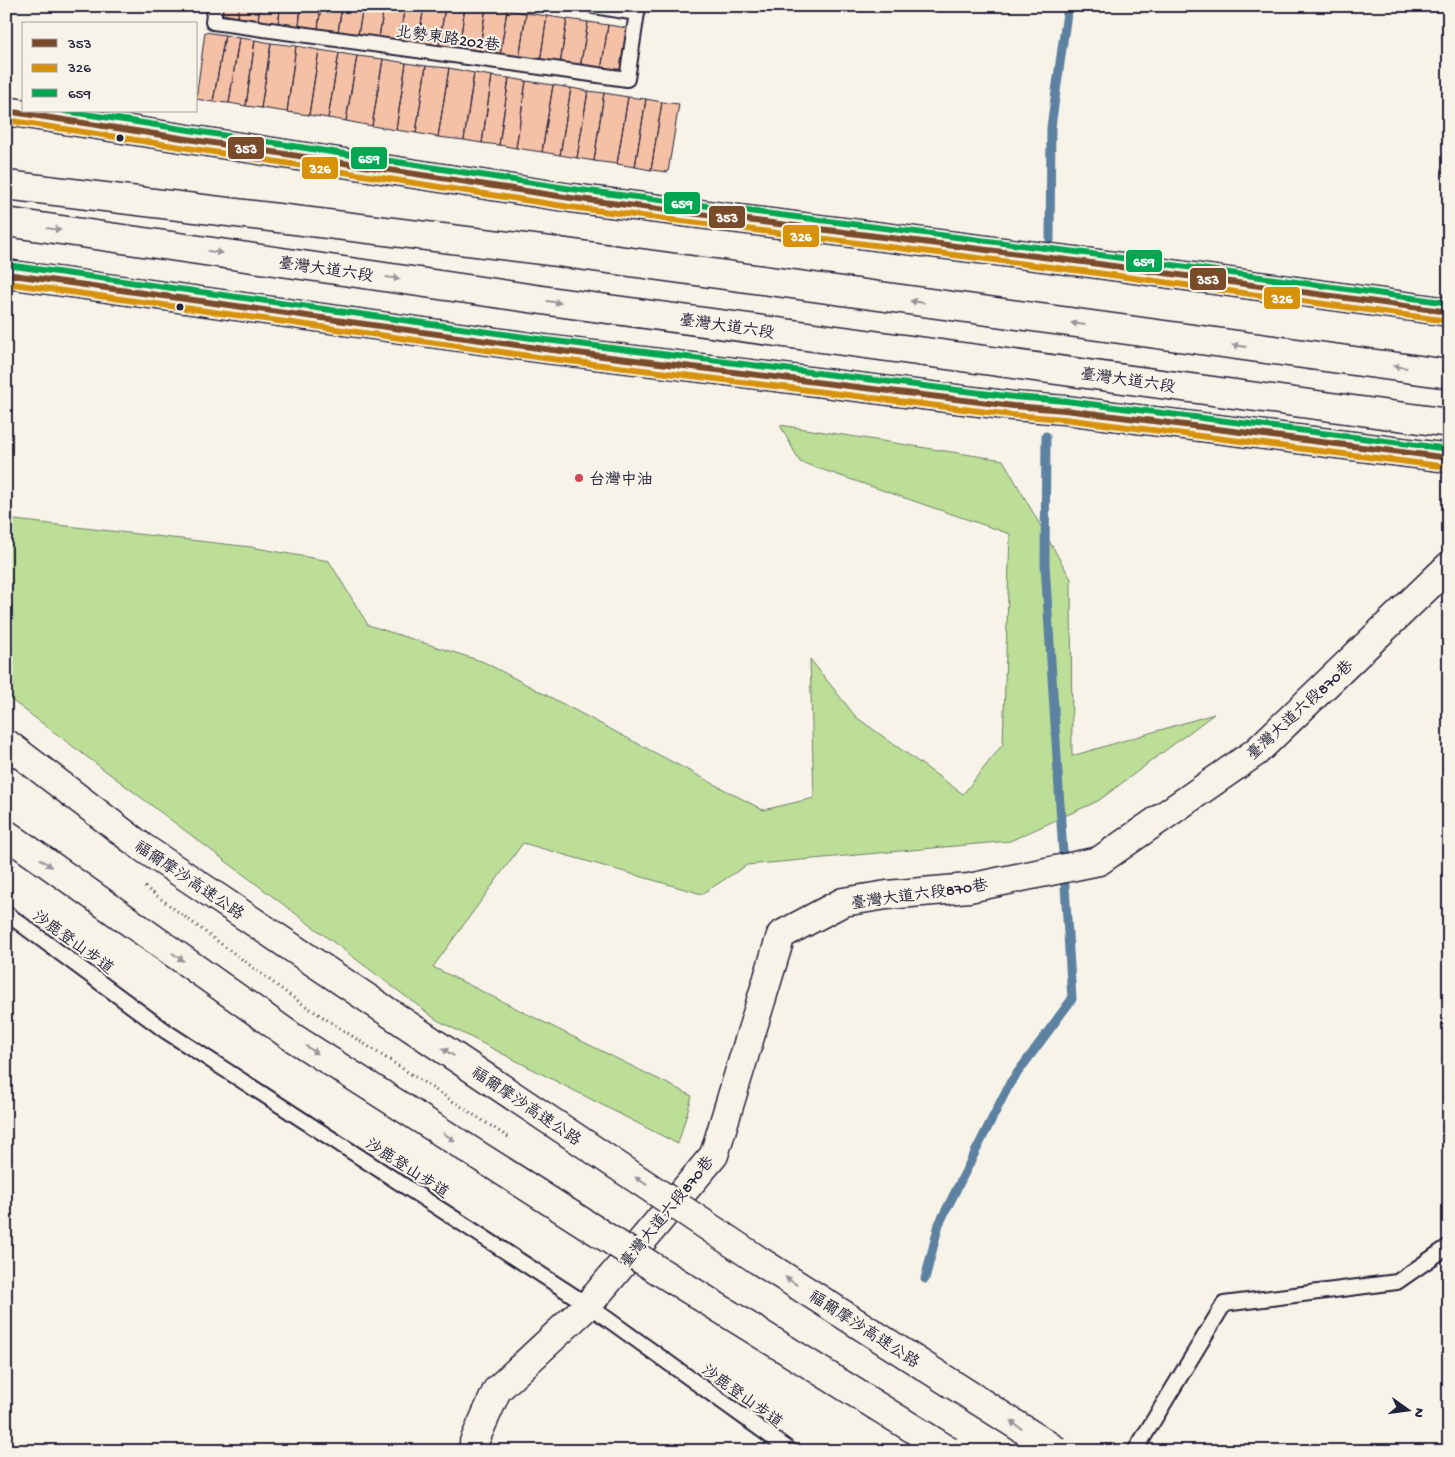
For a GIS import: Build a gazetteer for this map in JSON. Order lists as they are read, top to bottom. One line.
{"streets":{"main road":["臺灣大道六段","臺灣大道六段870巷","福爾摩沙高速公路"],"lane":["北勢東路202巷","沙鹿登山步道"]},"crossings":[["臺灣大道六段870巷","沙鹿登山步道"]],"places":["台灣中油"],"lines":["transit line 353","transit line 659","transit line 326"],"legend":["353","326","659"],"north":"right"}
